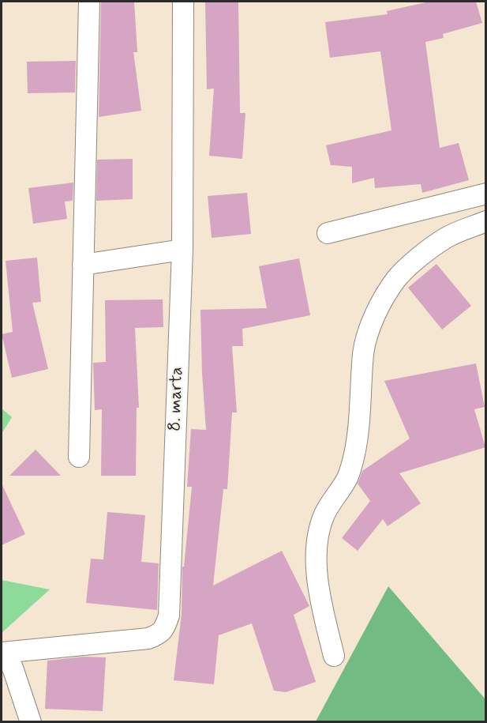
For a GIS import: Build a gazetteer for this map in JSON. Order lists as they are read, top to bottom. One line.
{"streets":{"street":["8. marta"]}}
